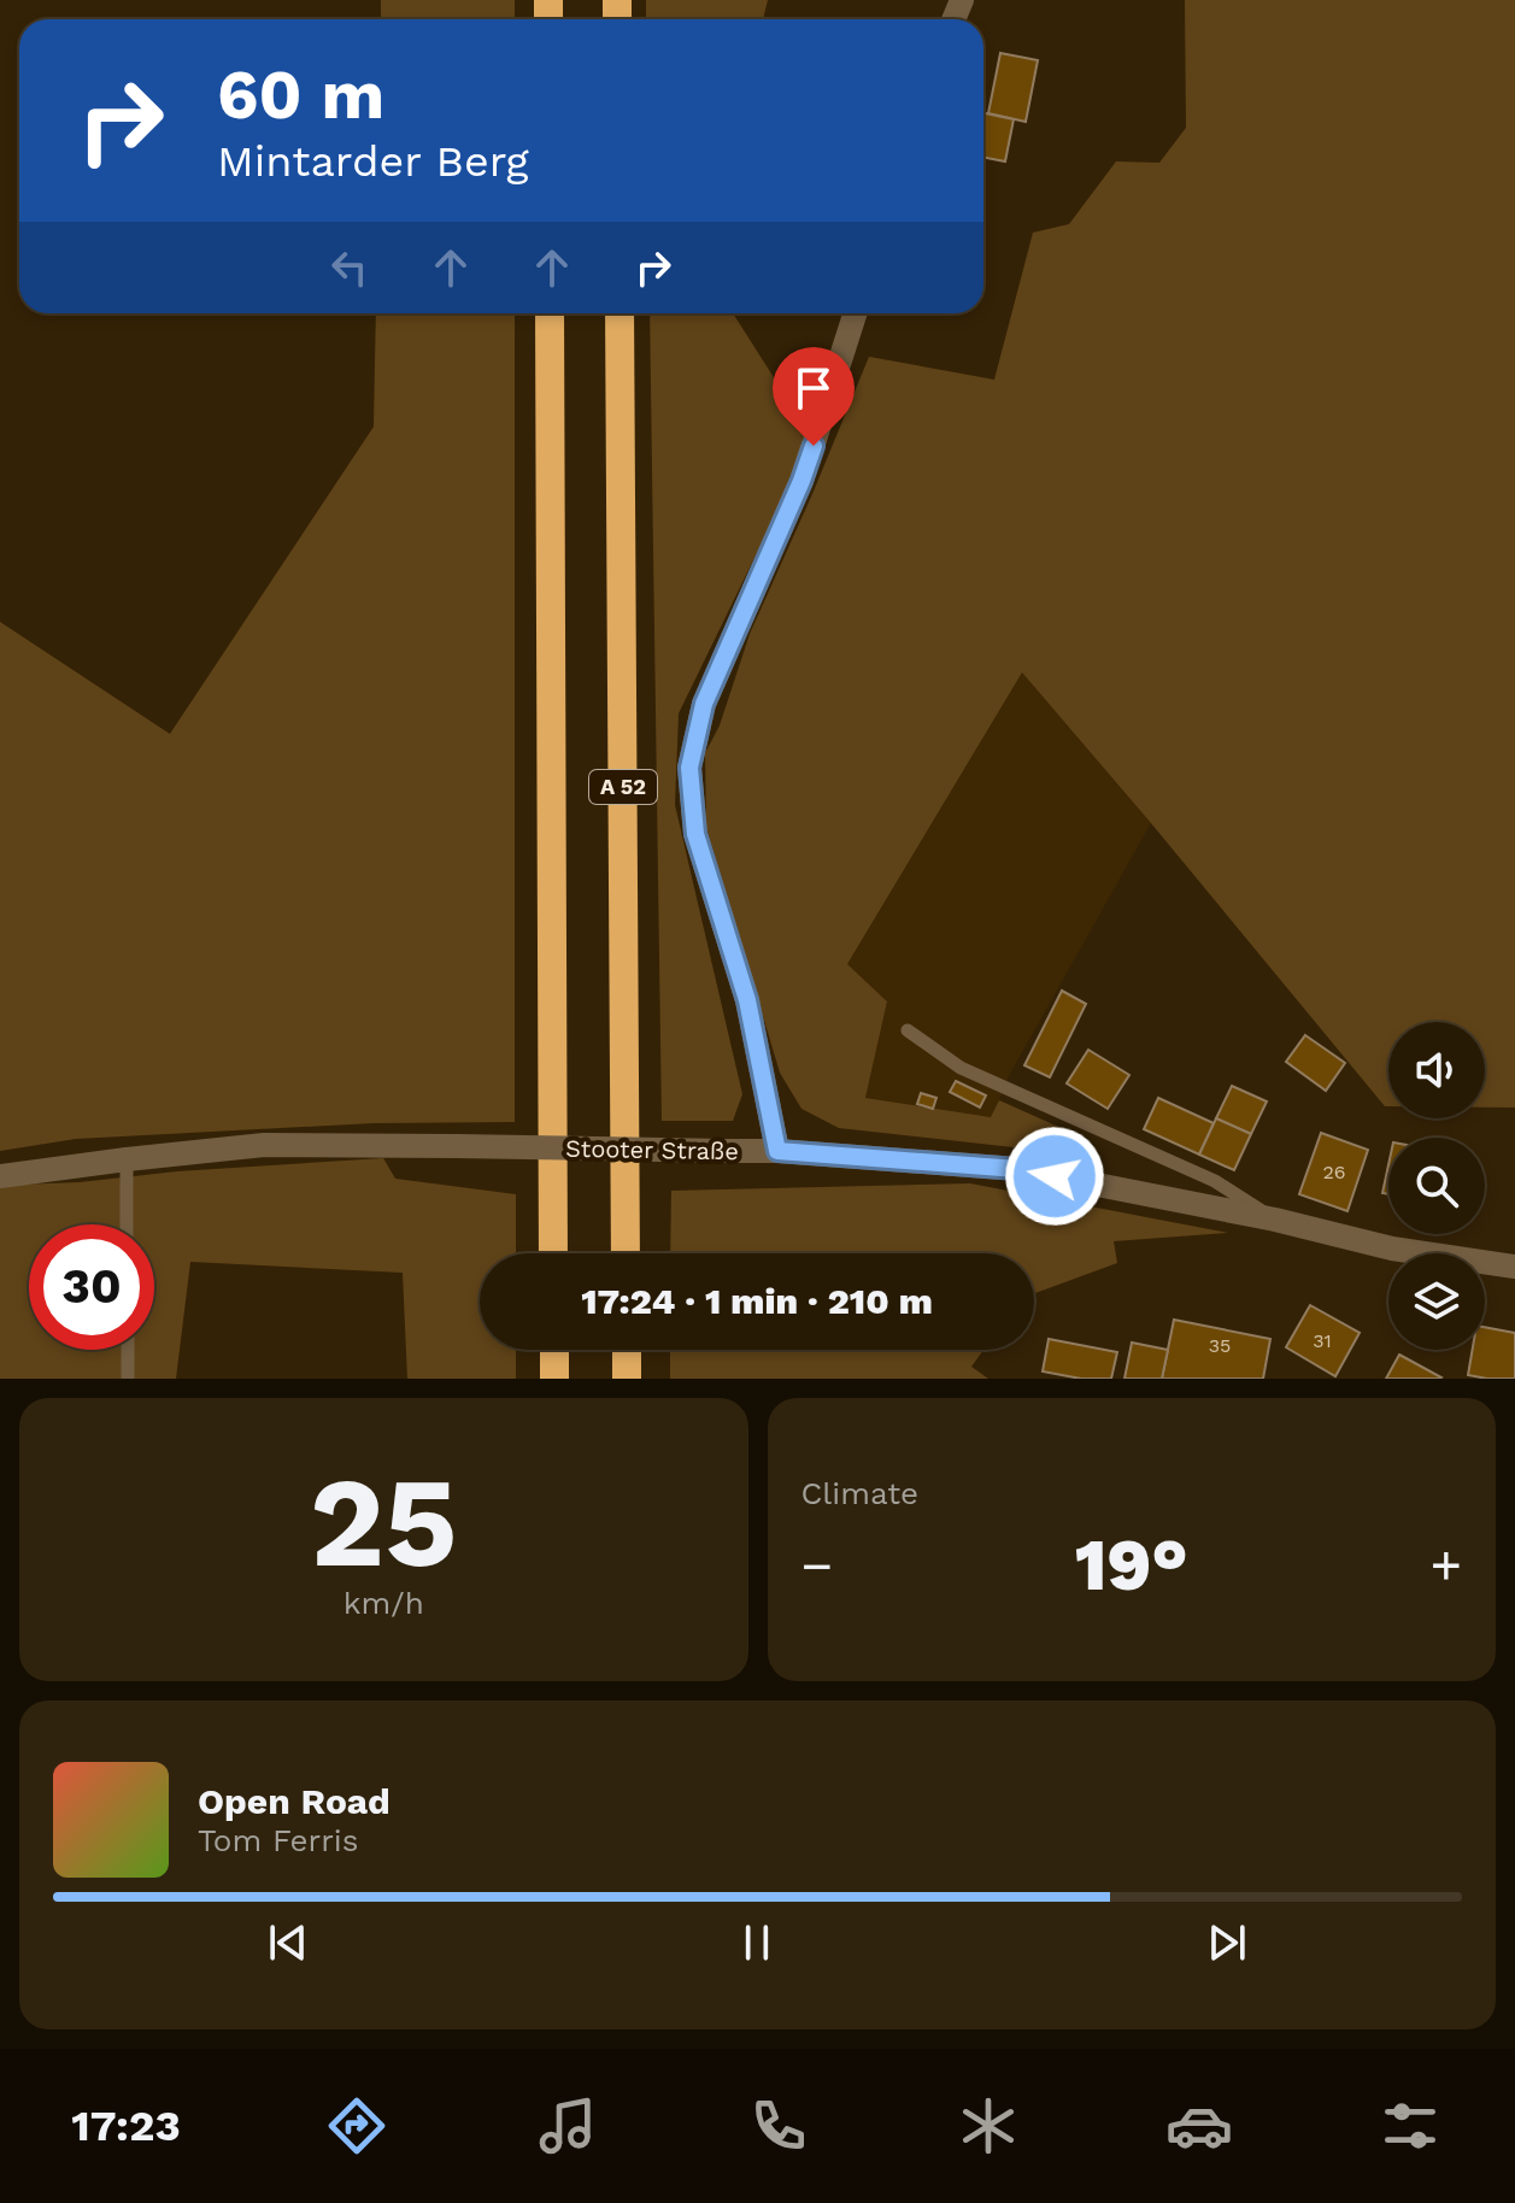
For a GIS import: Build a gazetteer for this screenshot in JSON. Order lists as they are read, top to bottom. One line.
{"streets":{"highway":["A 52"],"street":["Stooter Straße"]},"house_numbers":["26","31","35"],"page":{"turn":["60 m","Mintarder Berg"],"limit":"30","trip":"17:24 · 1 min · 210 m","tile":[["25","km/h"],"Climate"],"heat":["−","19°","+"],"song":["Open Road","Tom Ferris"],"tabs":"17:23"}}
